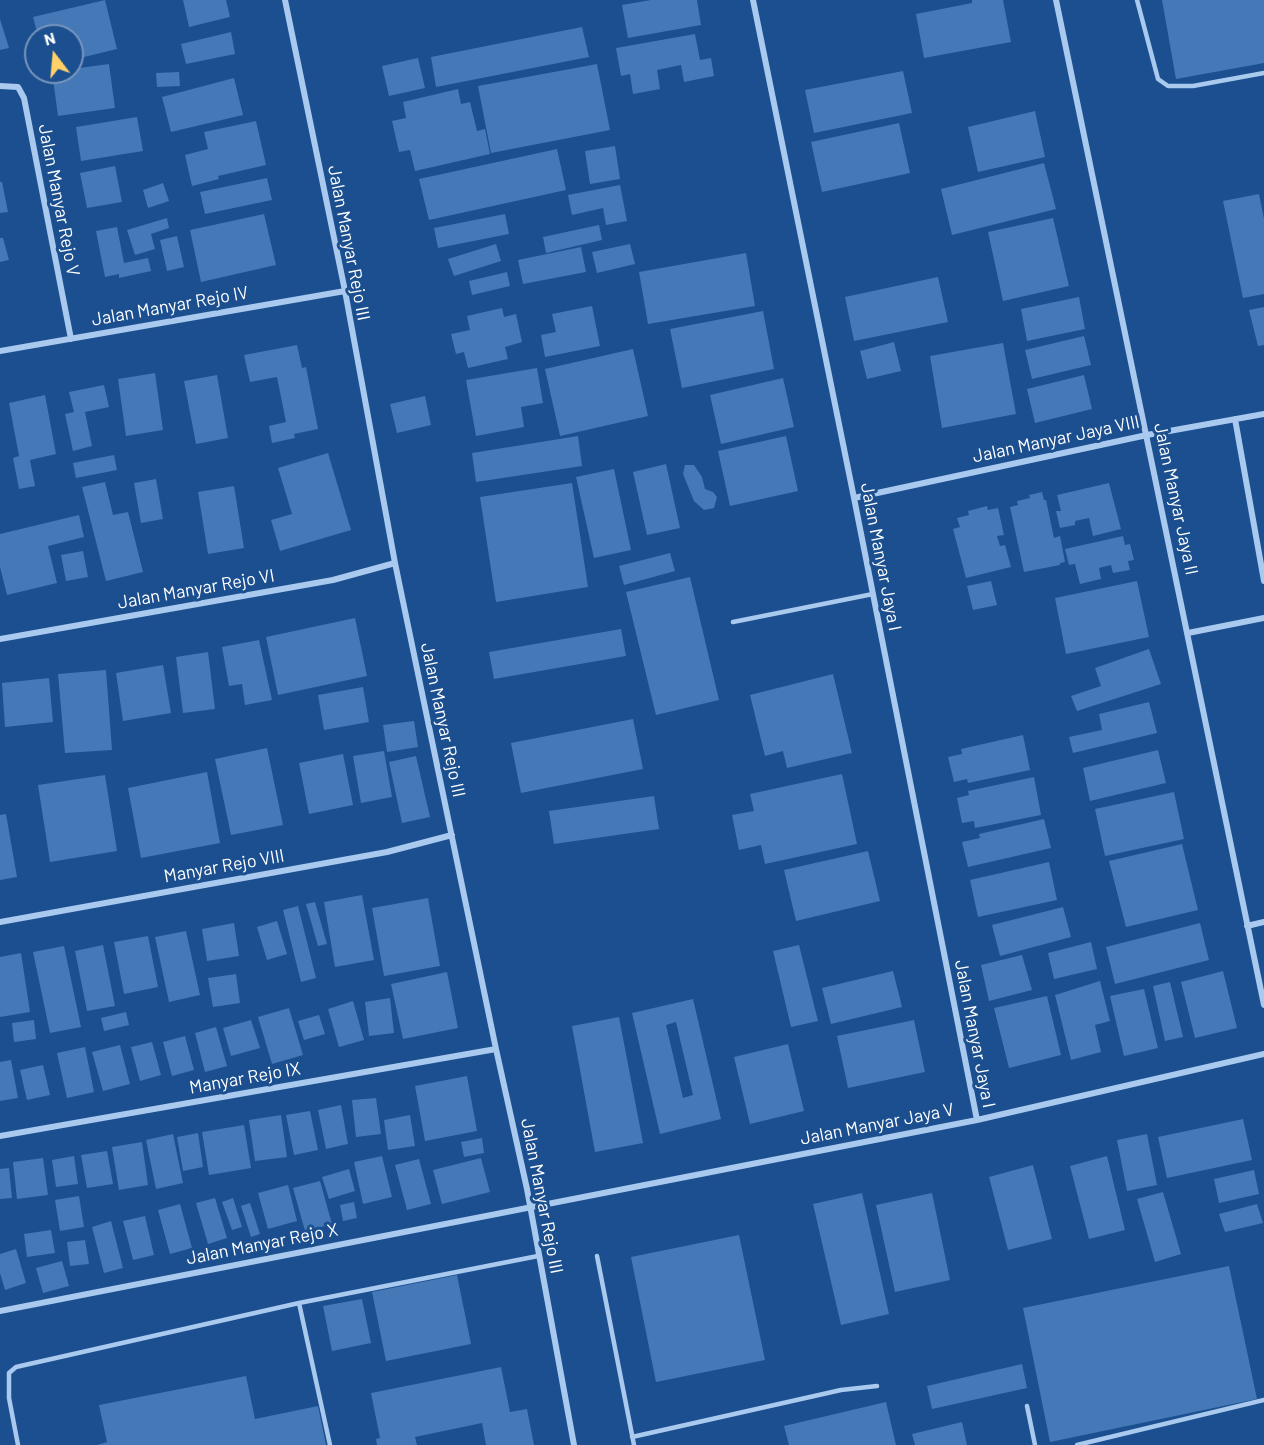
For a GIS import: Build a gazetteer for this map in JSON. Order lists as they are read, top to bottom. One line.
{"streets":{"street":["Jalan Manyar Rejo V","Jalan Manyar Rejo III","Jalan Manyar Rejo IV","Jalan Manyar Jaya VIII","Jalan Manyar Jaya II","Jalan Manyar Jaya I","Jalan Manyar Rejo VI","Manyar Rejo VIII","Manyar Rejo IX","Jalan Manyar Jaya V","Jalan Manyar Rejo X"]},"crossings":[["Jalan Manyar Rejo V","Jalan Manyar Rejo IV"],["Jalan Manyar Rejo III","Jalan Manyar Rejo IV"],["Jalan Manyar Rejo III","Jalan Manyar Rejo VI"],["Jalan Manyar Rejo III","Manyar Rejo VIII"],["Jalan Manyar Rejo III","Manyar Rejo IX"],["Jalan Manyar Rejo III","Jalan Manyar Jaya V"],["Jalan Manyar Rejo III","Jalan Manyar Rejo X"],["Jalan Manyar Jaya VIII","Jalan Manyar Jaya II"],["Jalan Manyar Jaya VIII","Jalan Manyar Jaya I"],["Jalan Manyar Jaya I","Jalan Manyar Jaya V"],["Jalan Manyar Jaya V","Jalan Manyar Rejo X"]],"north":"top"}
